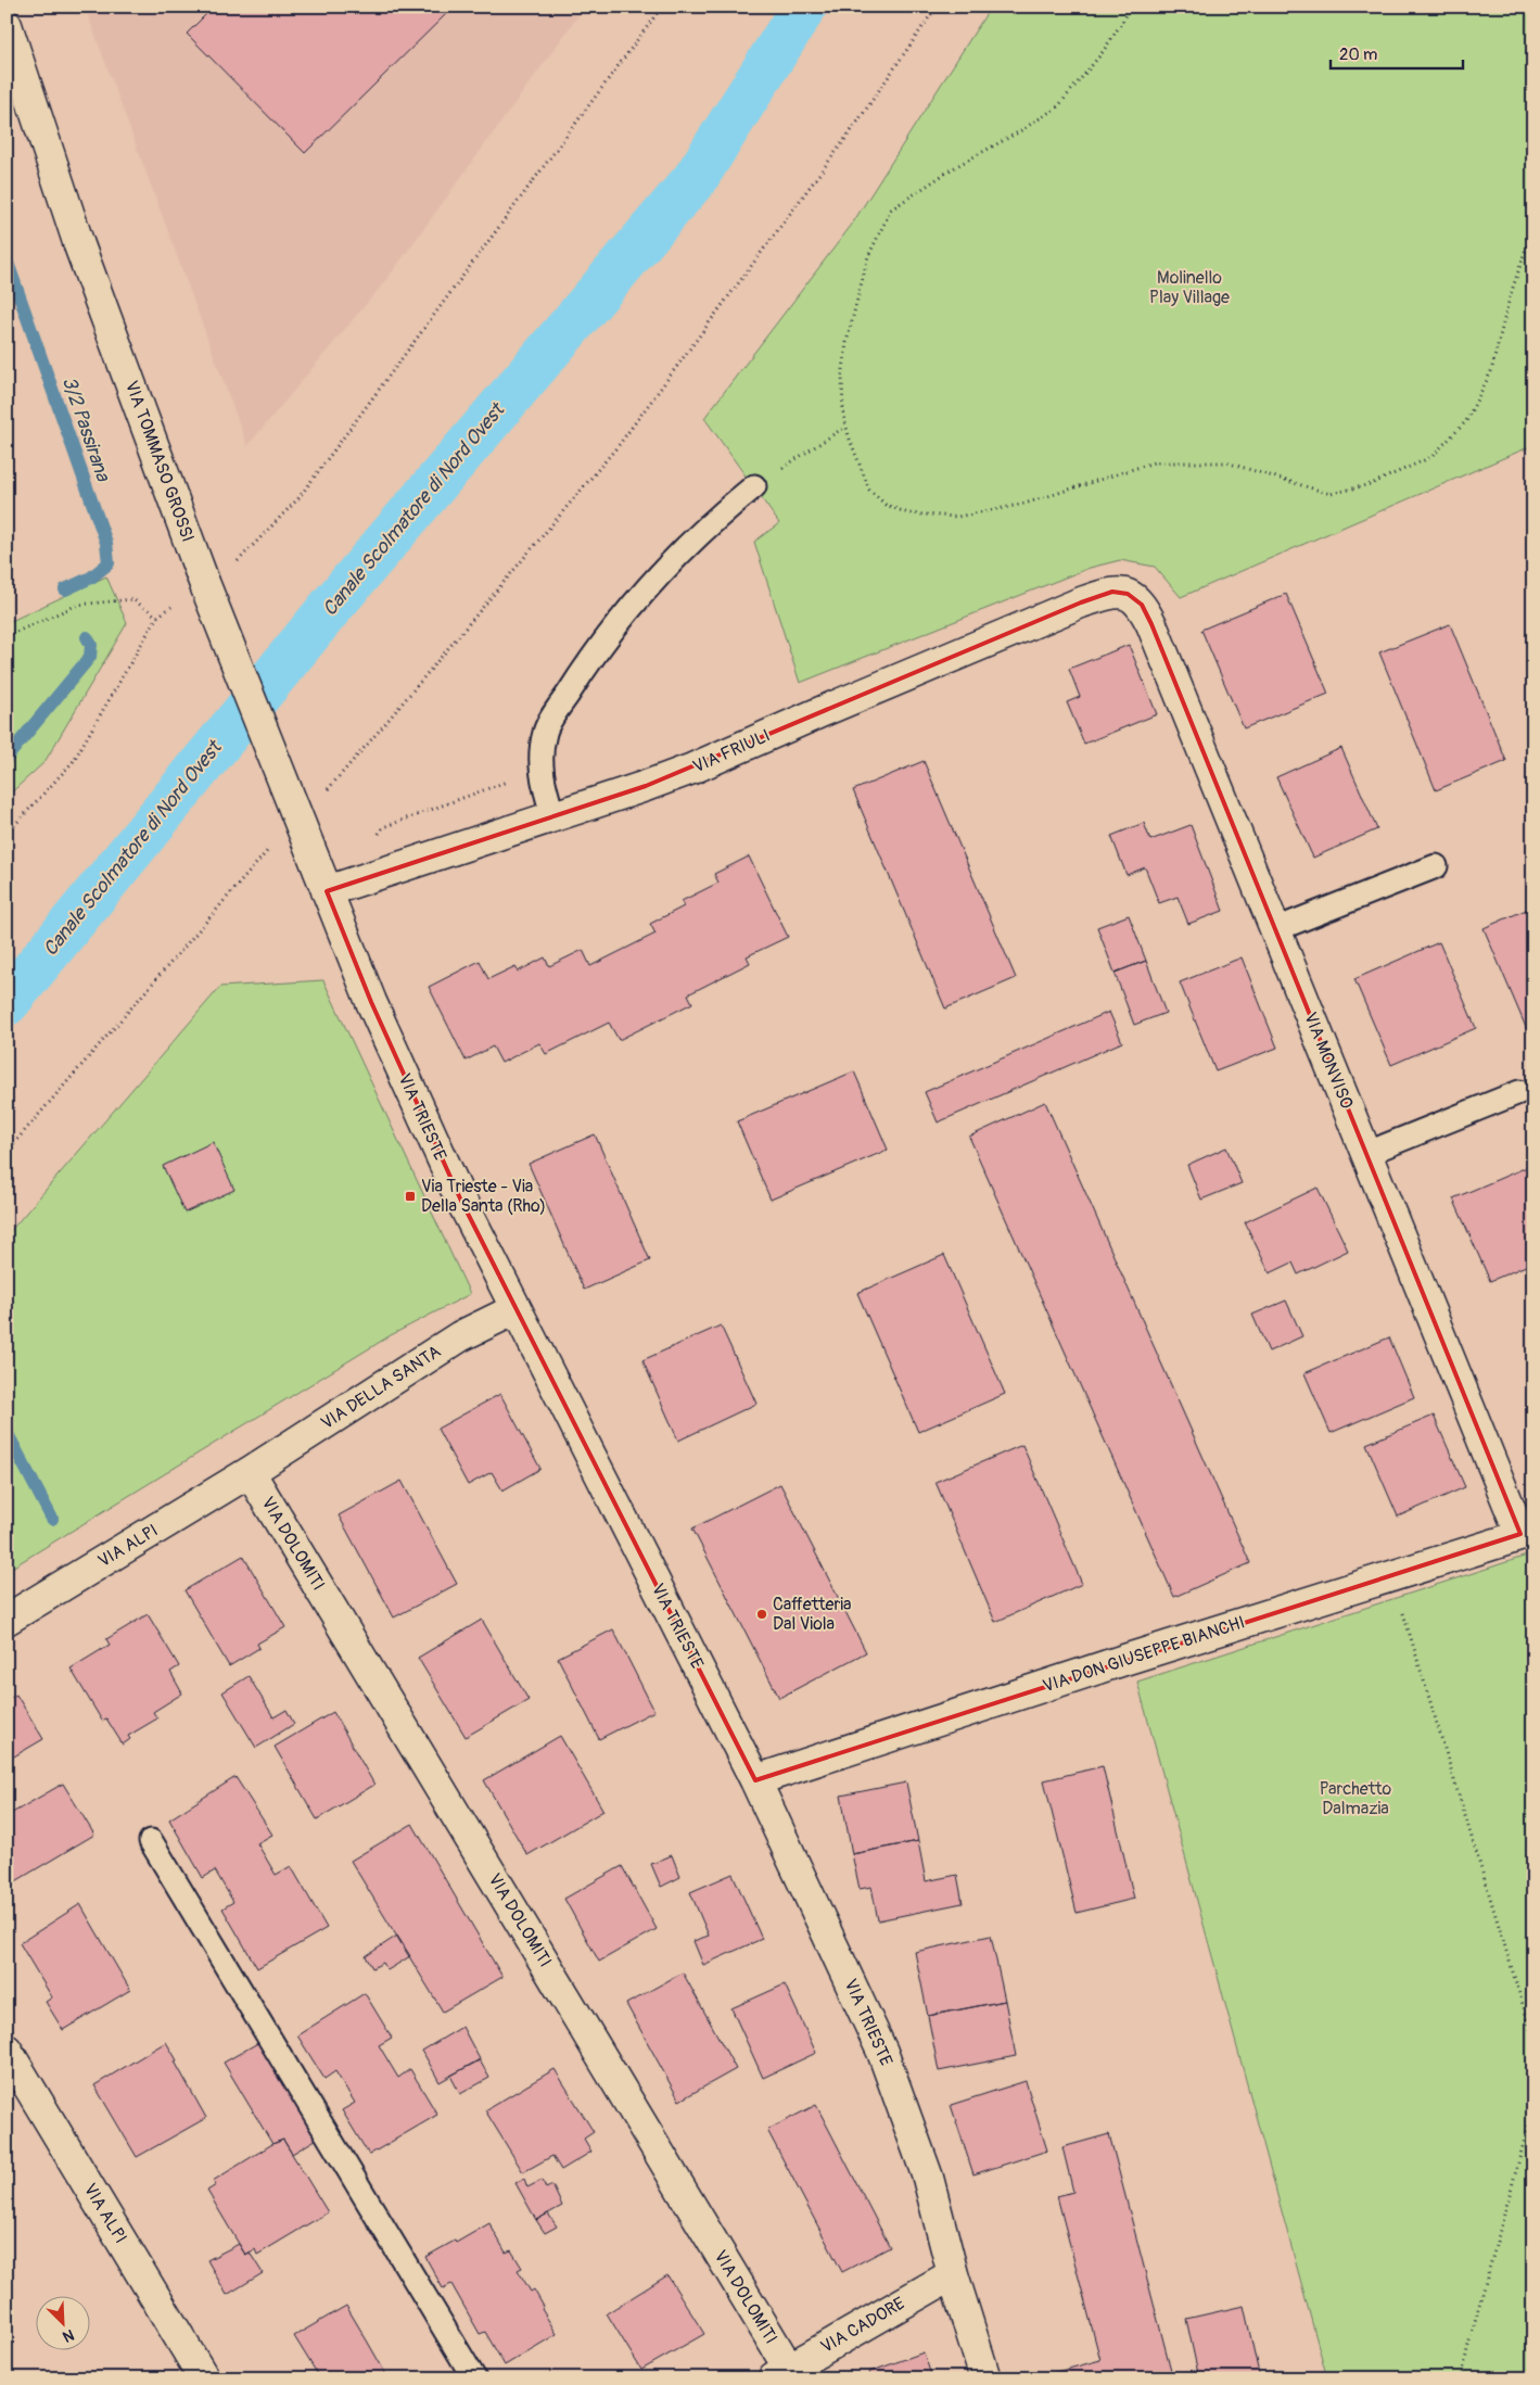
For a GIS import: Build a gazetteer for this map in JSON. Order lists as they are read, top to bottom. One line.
{"streets":{"street":["VIA TOMMASO GROSSI","VIA FRIULI","VIA MONVISO","VIA TRIESTE","VIA DELLA SANTA","VIA DOLOMITI","VIA ALPI","VIA DON GIUSEPPE BIANCHI","VIA CADORE"]},"crossings":[["VIA TOMMASO GROSSI","VIA FRIULI"],["VIA TOMMASO GROSSI","VIA TRIESTE"],["VIA FRIULI","VIA MONVISO"],["VIA FRIULI","VIA TRIESTE"],["VIA MONVISO","VIA DON GIUSEPPE BIANCHI"],["VIA TRIESTE","VIA DELLA SANTA"],["VIA TRIESTE","VIA DON GIUSEPPE BIANCHI"],["VIA TRIESTE","VIA CADORE"],["VIA DELLA SANTA","VIA DOLOMITI"],["VIA DELLA SANTA","VIA ALPI"],["VIA DOLOMITI","VIA ALPI"],["VIA DOLOMITI","VIA CADORE"]],"water":["3/2 Passirana","Canale Scolmatore di Nord Ovest"],"parks":["Molinello Play Village","Parchetto Dalmazia"],"places":{"transit":["Via Trieste - Via Della Santa (Rho)"],"other":["Caffetteria Dal Viola"]},"scale_bar":"20 m","north":"bottom right"}
